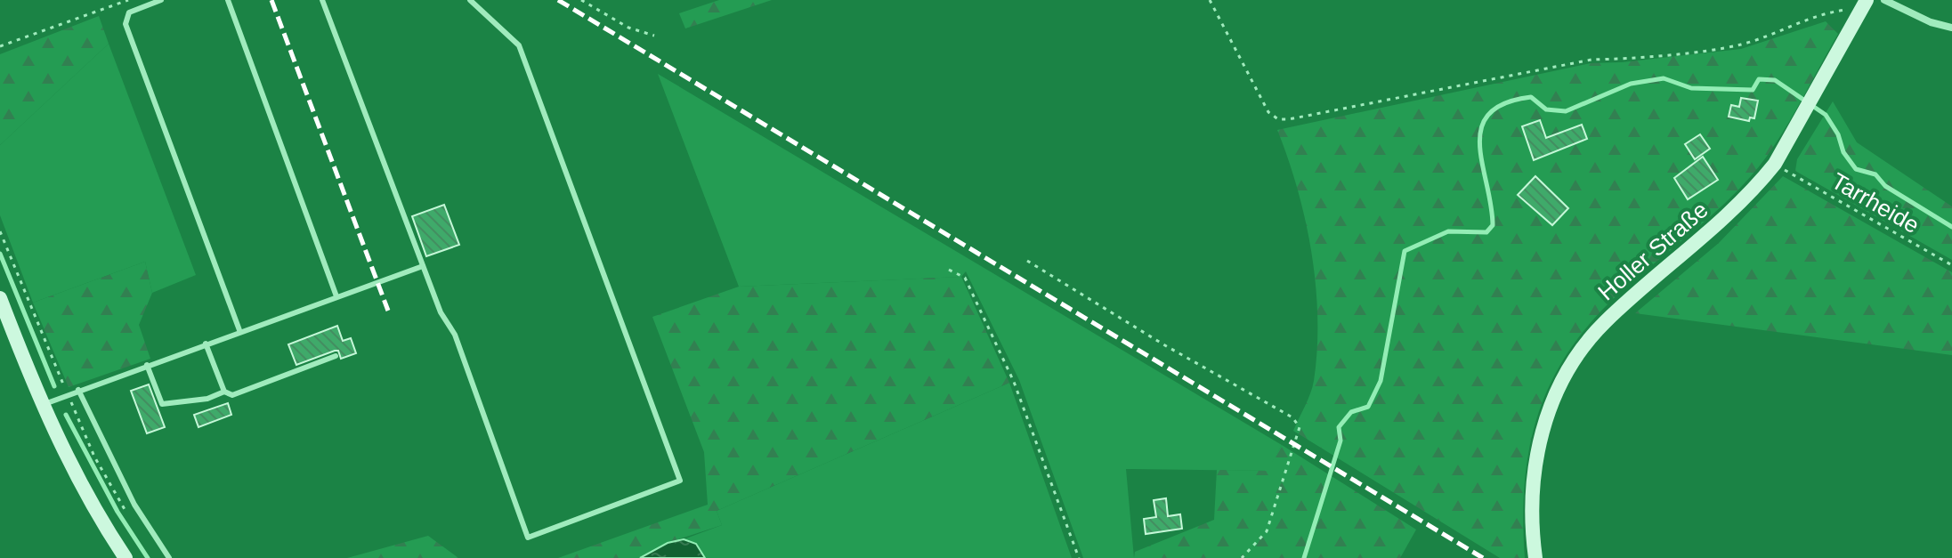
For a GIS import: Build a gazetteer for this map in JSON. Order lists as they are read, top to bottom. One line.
{"streets":{"street":["Holler Straße"],"path":["Tarrheide"]}}
